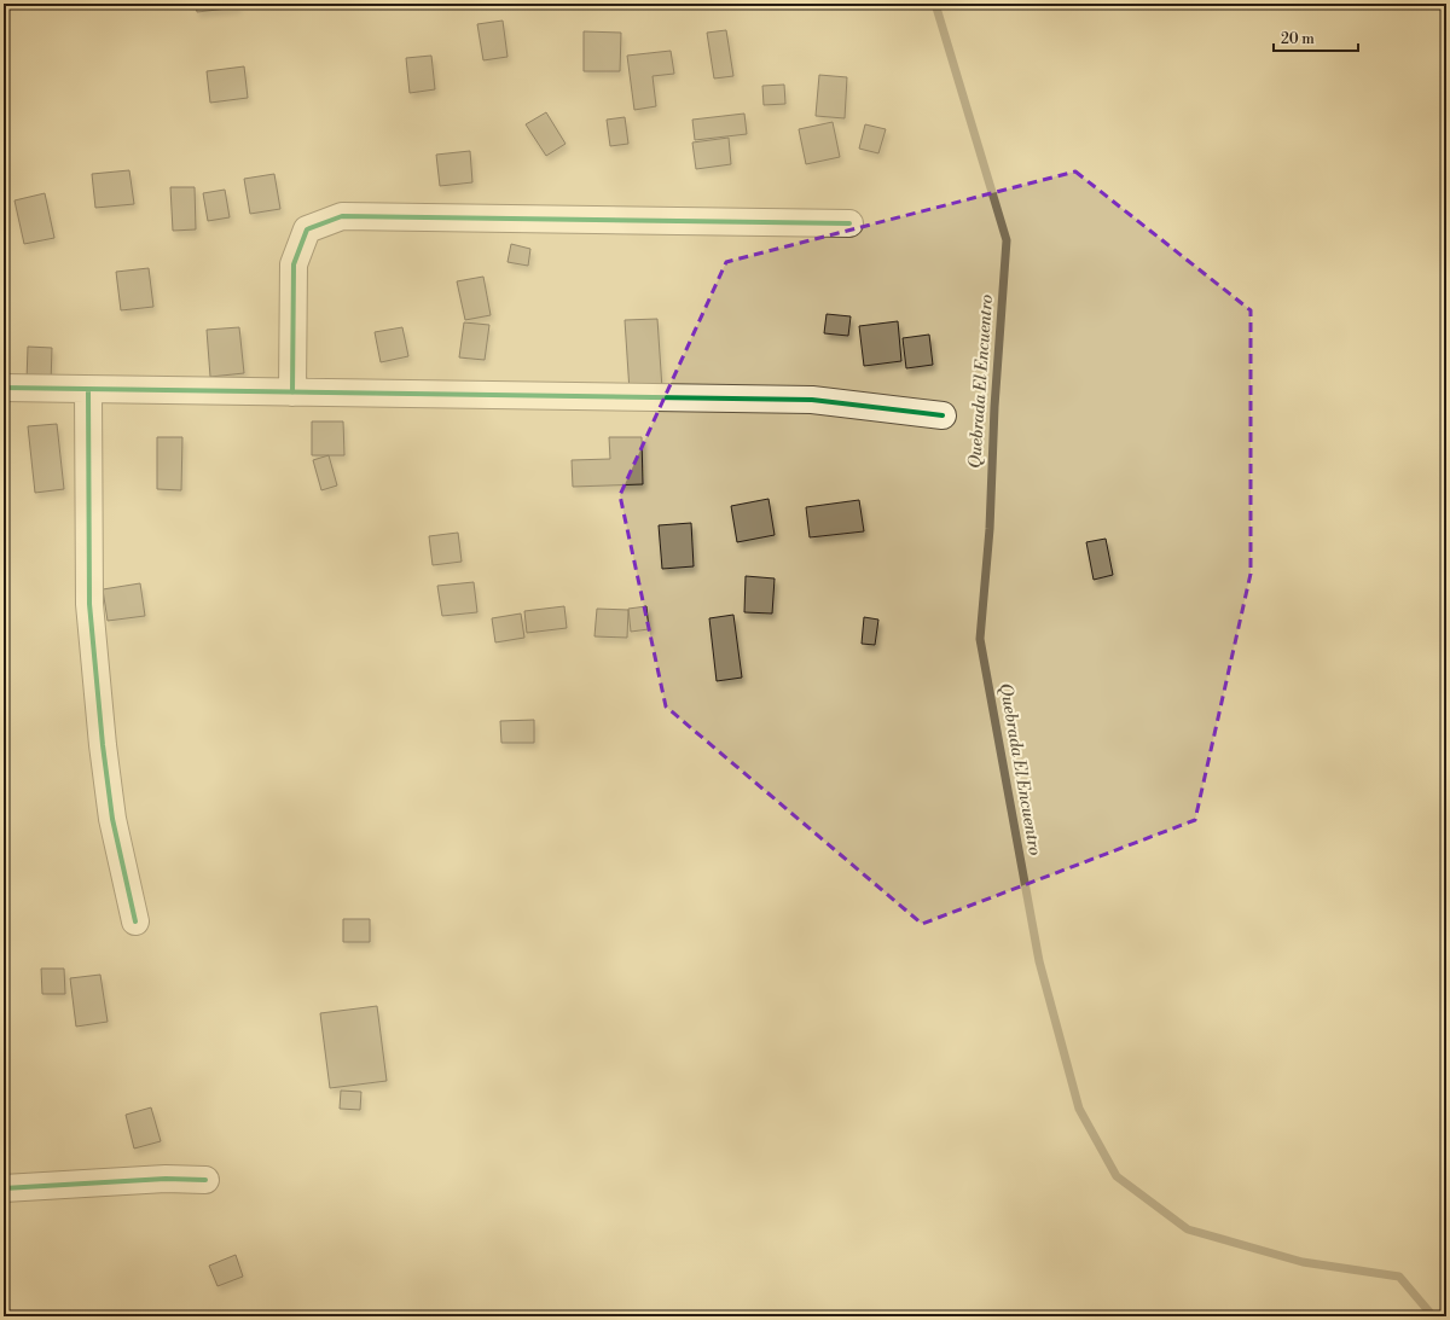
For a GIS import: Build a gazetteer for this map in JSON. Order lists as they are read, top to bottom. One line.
{"water":["Quebrada El Encuentro"],"scale_bar":"20 m"}
